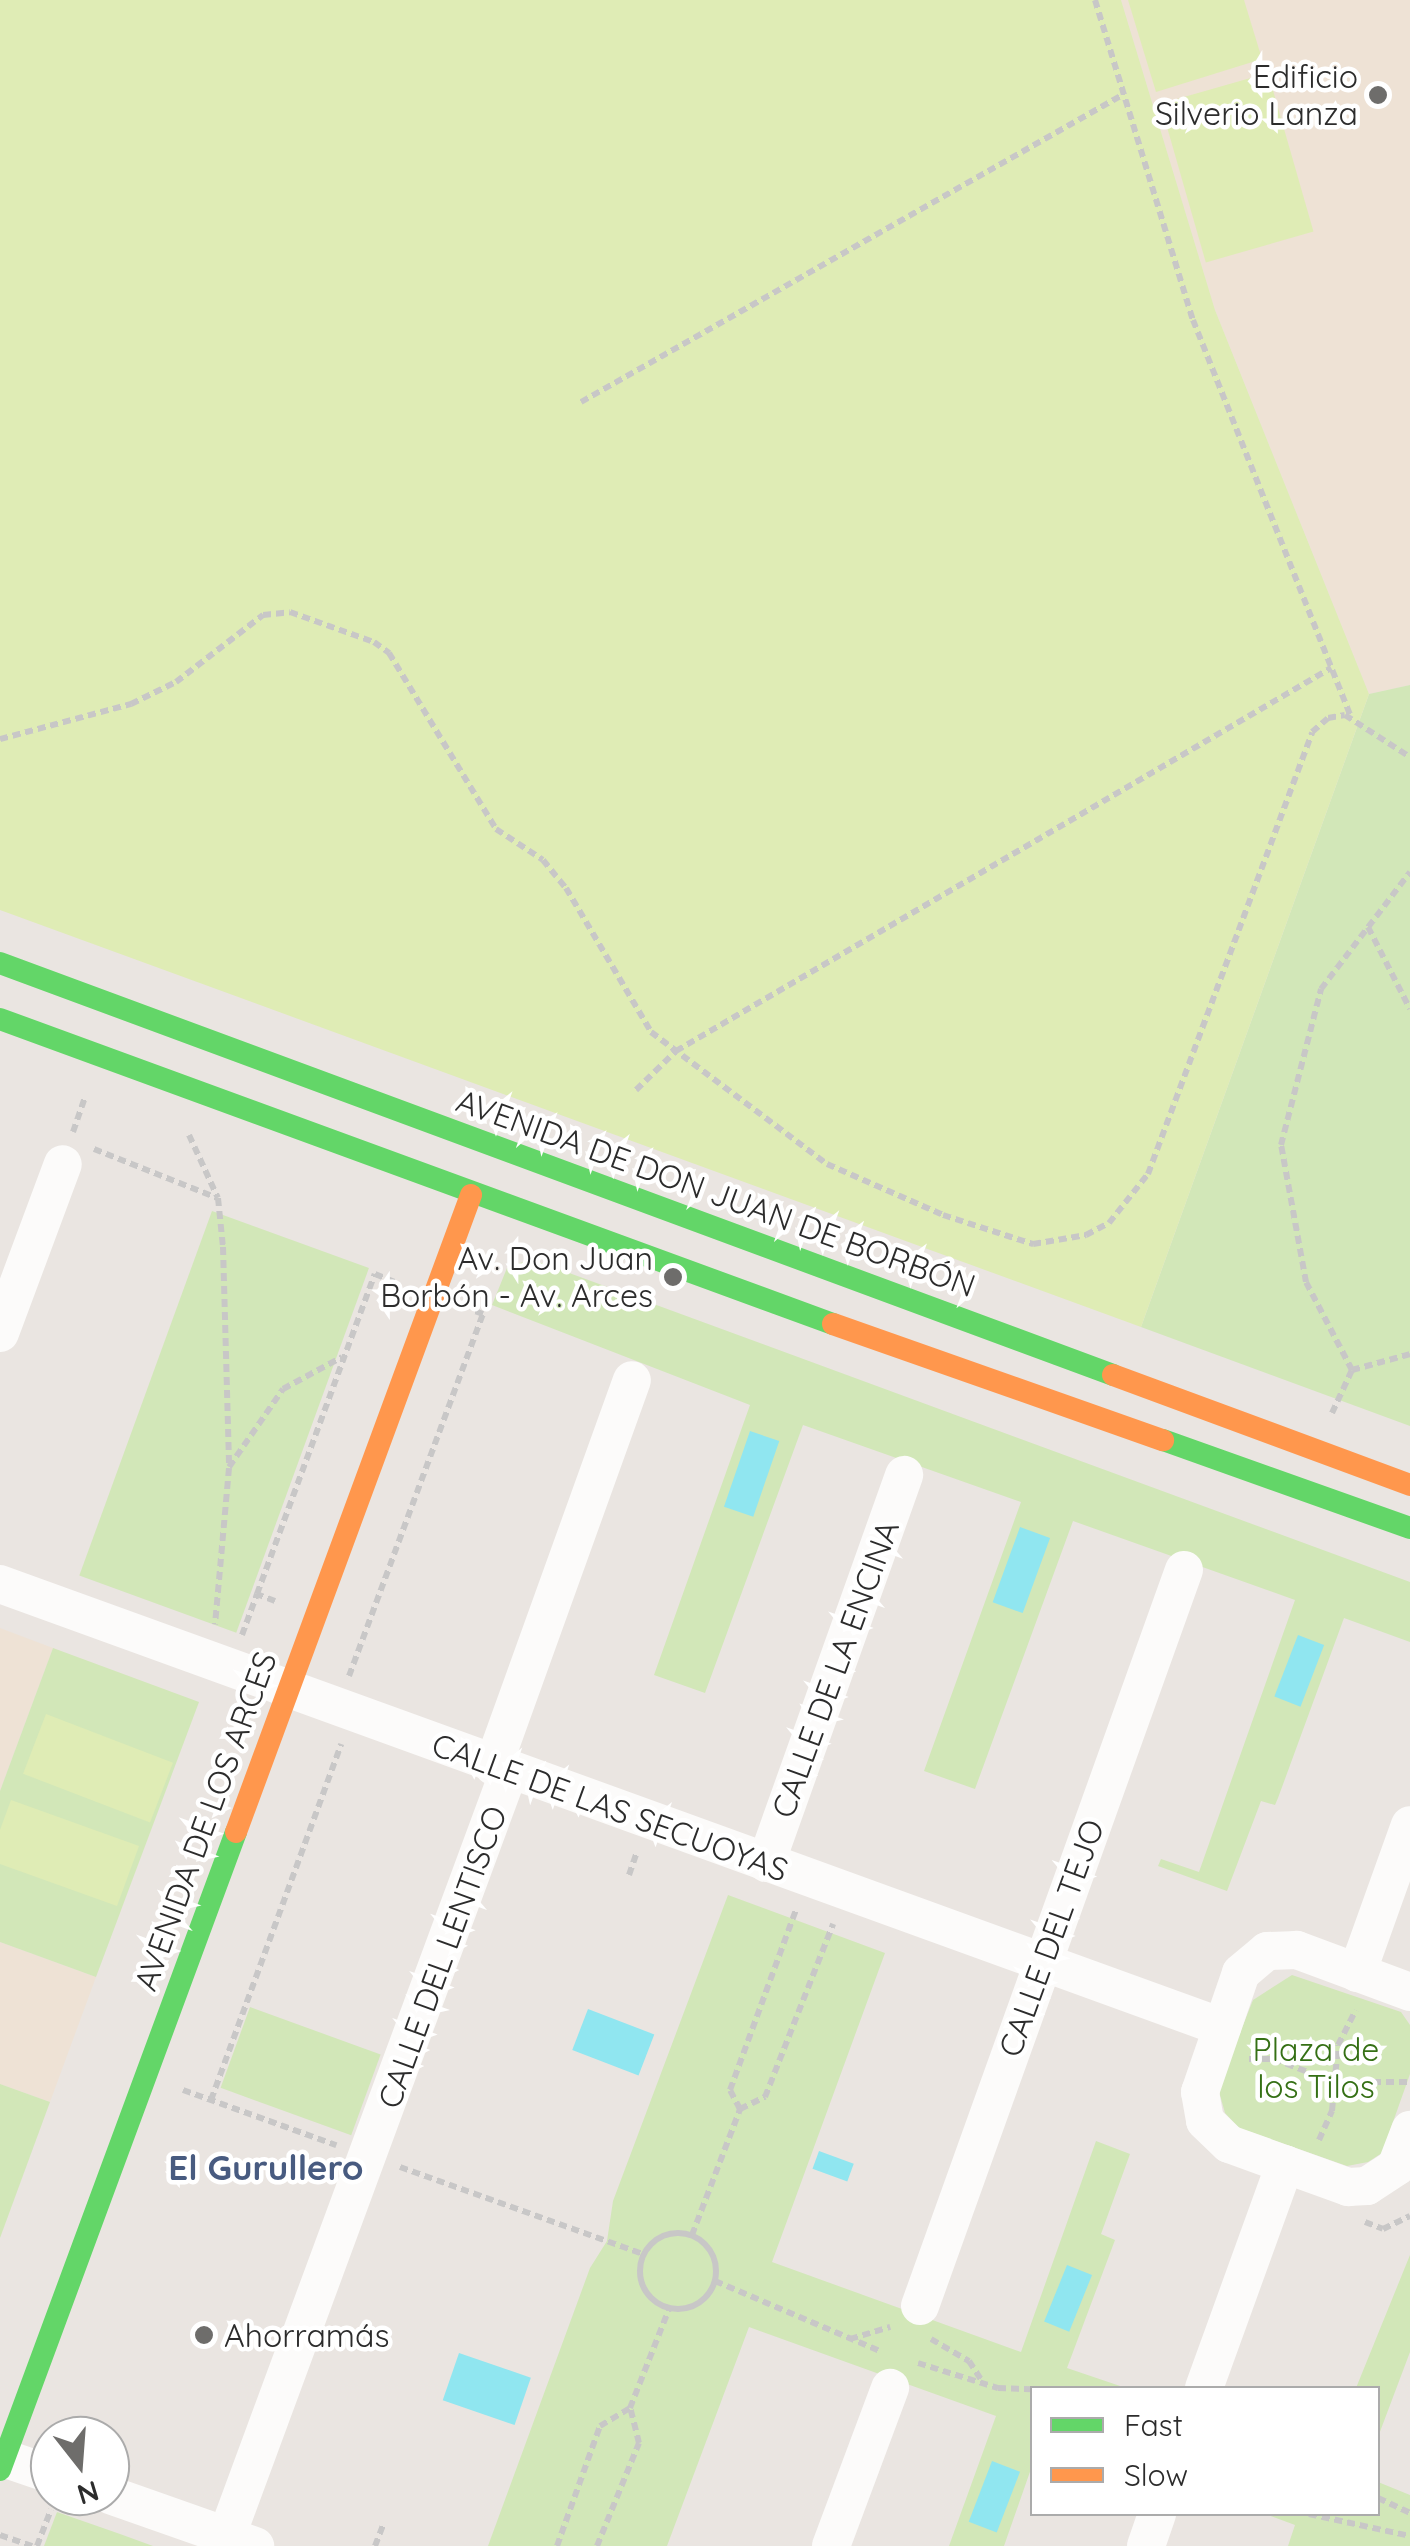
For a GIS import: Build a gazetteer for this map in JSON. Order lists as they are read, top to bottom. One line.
{"streets":{"street":["AVENIDA DE DON JUAN DE BORBÓN","CALLE DE LA ENCINA","CALLE DE LAS SECUOYAS","AVENIDA DE LOS ARCES","CALLE DEL TEJO","CALLE DEL LENTISCO"]},"crossings":[["CALLE DE LA ENCINA","CALLE DE LAS SECUOYAS"],["CALLE DE LAS SECUOYAS","AVENIDA DE LOS ARCES"],["CALLE DE LAS SECUOYAS","CALLE DEL TEJO"],["CALLE DE LAS SECUOYAS","CALLE DEL LENTISCO"]],"districts":["El Gurullero"],"parks":["Plaza de los Tilos"],"places":["Edificio Silverio Lanza","Av. Don Juan Borbón - Av. Arces","Ahorramás"],"legend":["Fast","Slow"],"north":"bottom"}
